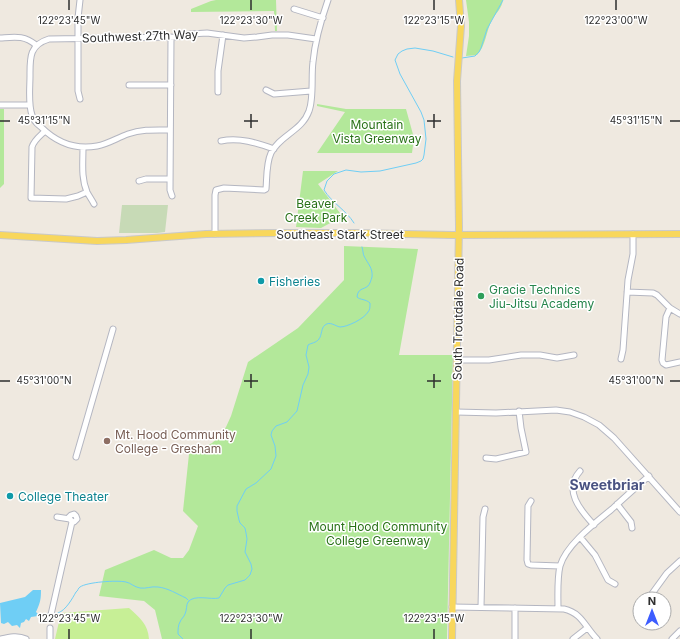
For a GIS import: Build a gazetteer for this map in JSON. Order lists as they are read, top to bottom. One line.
{"streets":{"main road":["Southeast Stark Street","South Troutdale Road"],"street":["Southwest 27th Way"]},"crossings":[["Southeast Stark Street","South Troutdale Road"]],"districts":["Sweetbriar"],"parks":["Mountain Vista Greenway","Beaver Creek Park","Mount Hood Community College Greenway"],"places":["Fisheries","Gracie Technics Jiu-Jitsu Academy","Mt. Hood Community College - Gresham","College Theater"],"north":"top","coordinates":["122°23'45\"W","122°23'30\"W","122°23'15\"W","122°23'00\"W","45°31'15\"N","45°31'00\"N"]}
